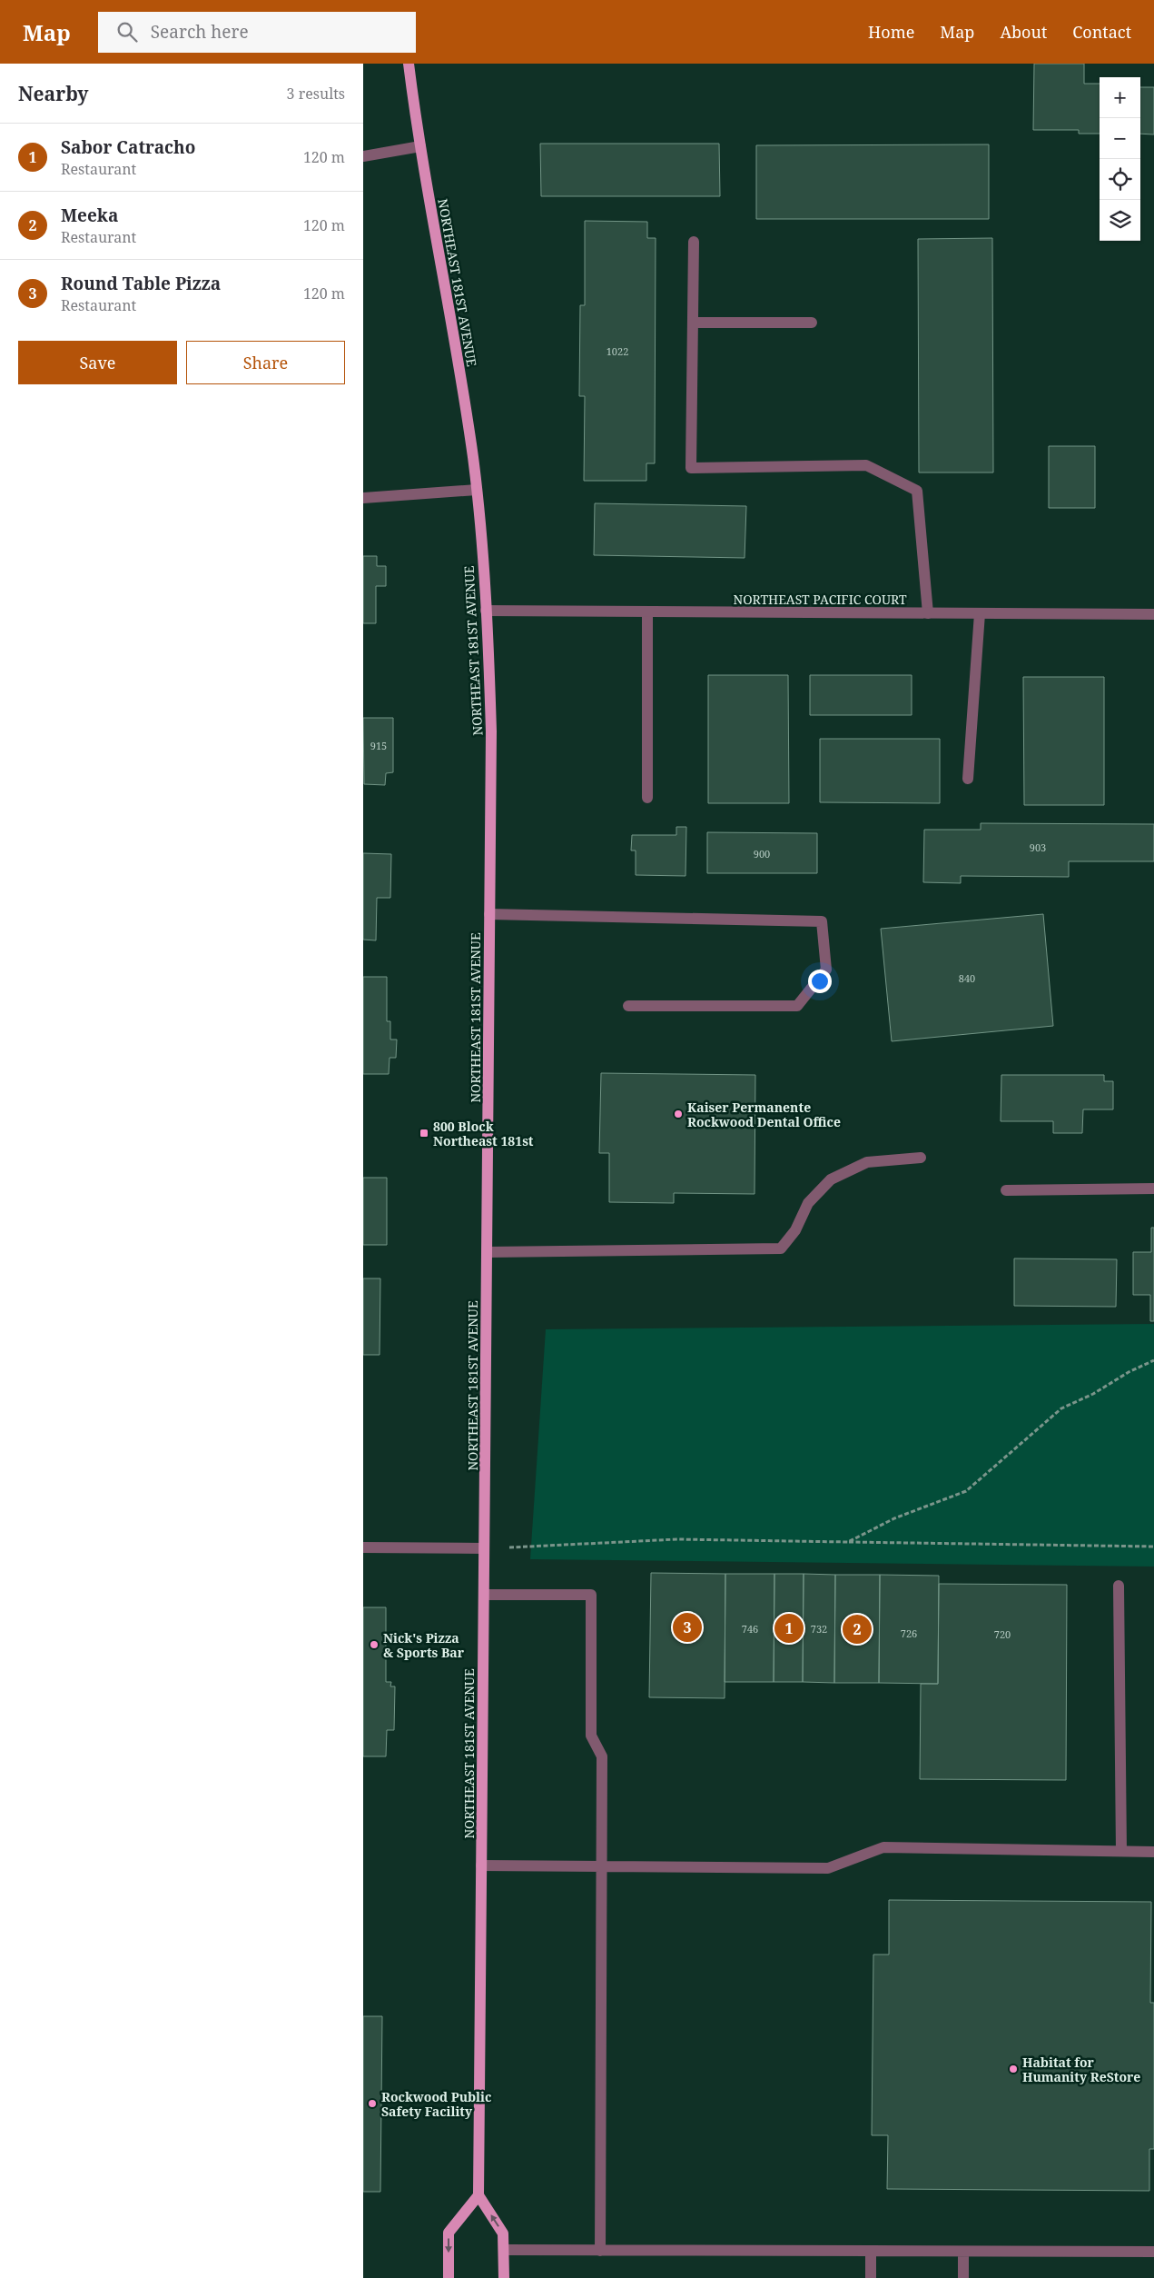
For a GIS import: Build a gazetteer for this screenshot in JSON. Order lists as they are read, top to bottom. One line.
{"streets":{"main road":["NORTHEAST 181ST AVENUE"],"street":["NORTHEAST PACIFIC COURT"]},"crossings":[["NORTHEAST 181ST AVENUE","NORTHEAST PACIFIC COURT"]],"places":{"other":["Kaiser Permanente Rockwood Dental Office","Nick's Pizza & Sports Bar","Habitat for Humanity ReStore","Rockwood Public Safety Facility"],"transit":["800 Block Northeast 181st"]},"house_numbers":["1022","915","903","900","840","746","732","726","720"],"page":{"header":"Map","search":"Search here","nav":["Home","Map","About","Contact"],"heading":["Nearby","3 results"],"map_buttons":["+","−"],"list":[{"mark":"1","name":"Sabor Catracho","note":"Restaurant","value":"120 m"},{"mark":"2","name":"Meeka","note":"Restaurant","value":"120 m"},{"mark":"3","name":"Round Table Pizza","note":"Restaurant","value":"120 m"}],"buttons":["Save","Share"],"pins":["3","1","2"]}}
